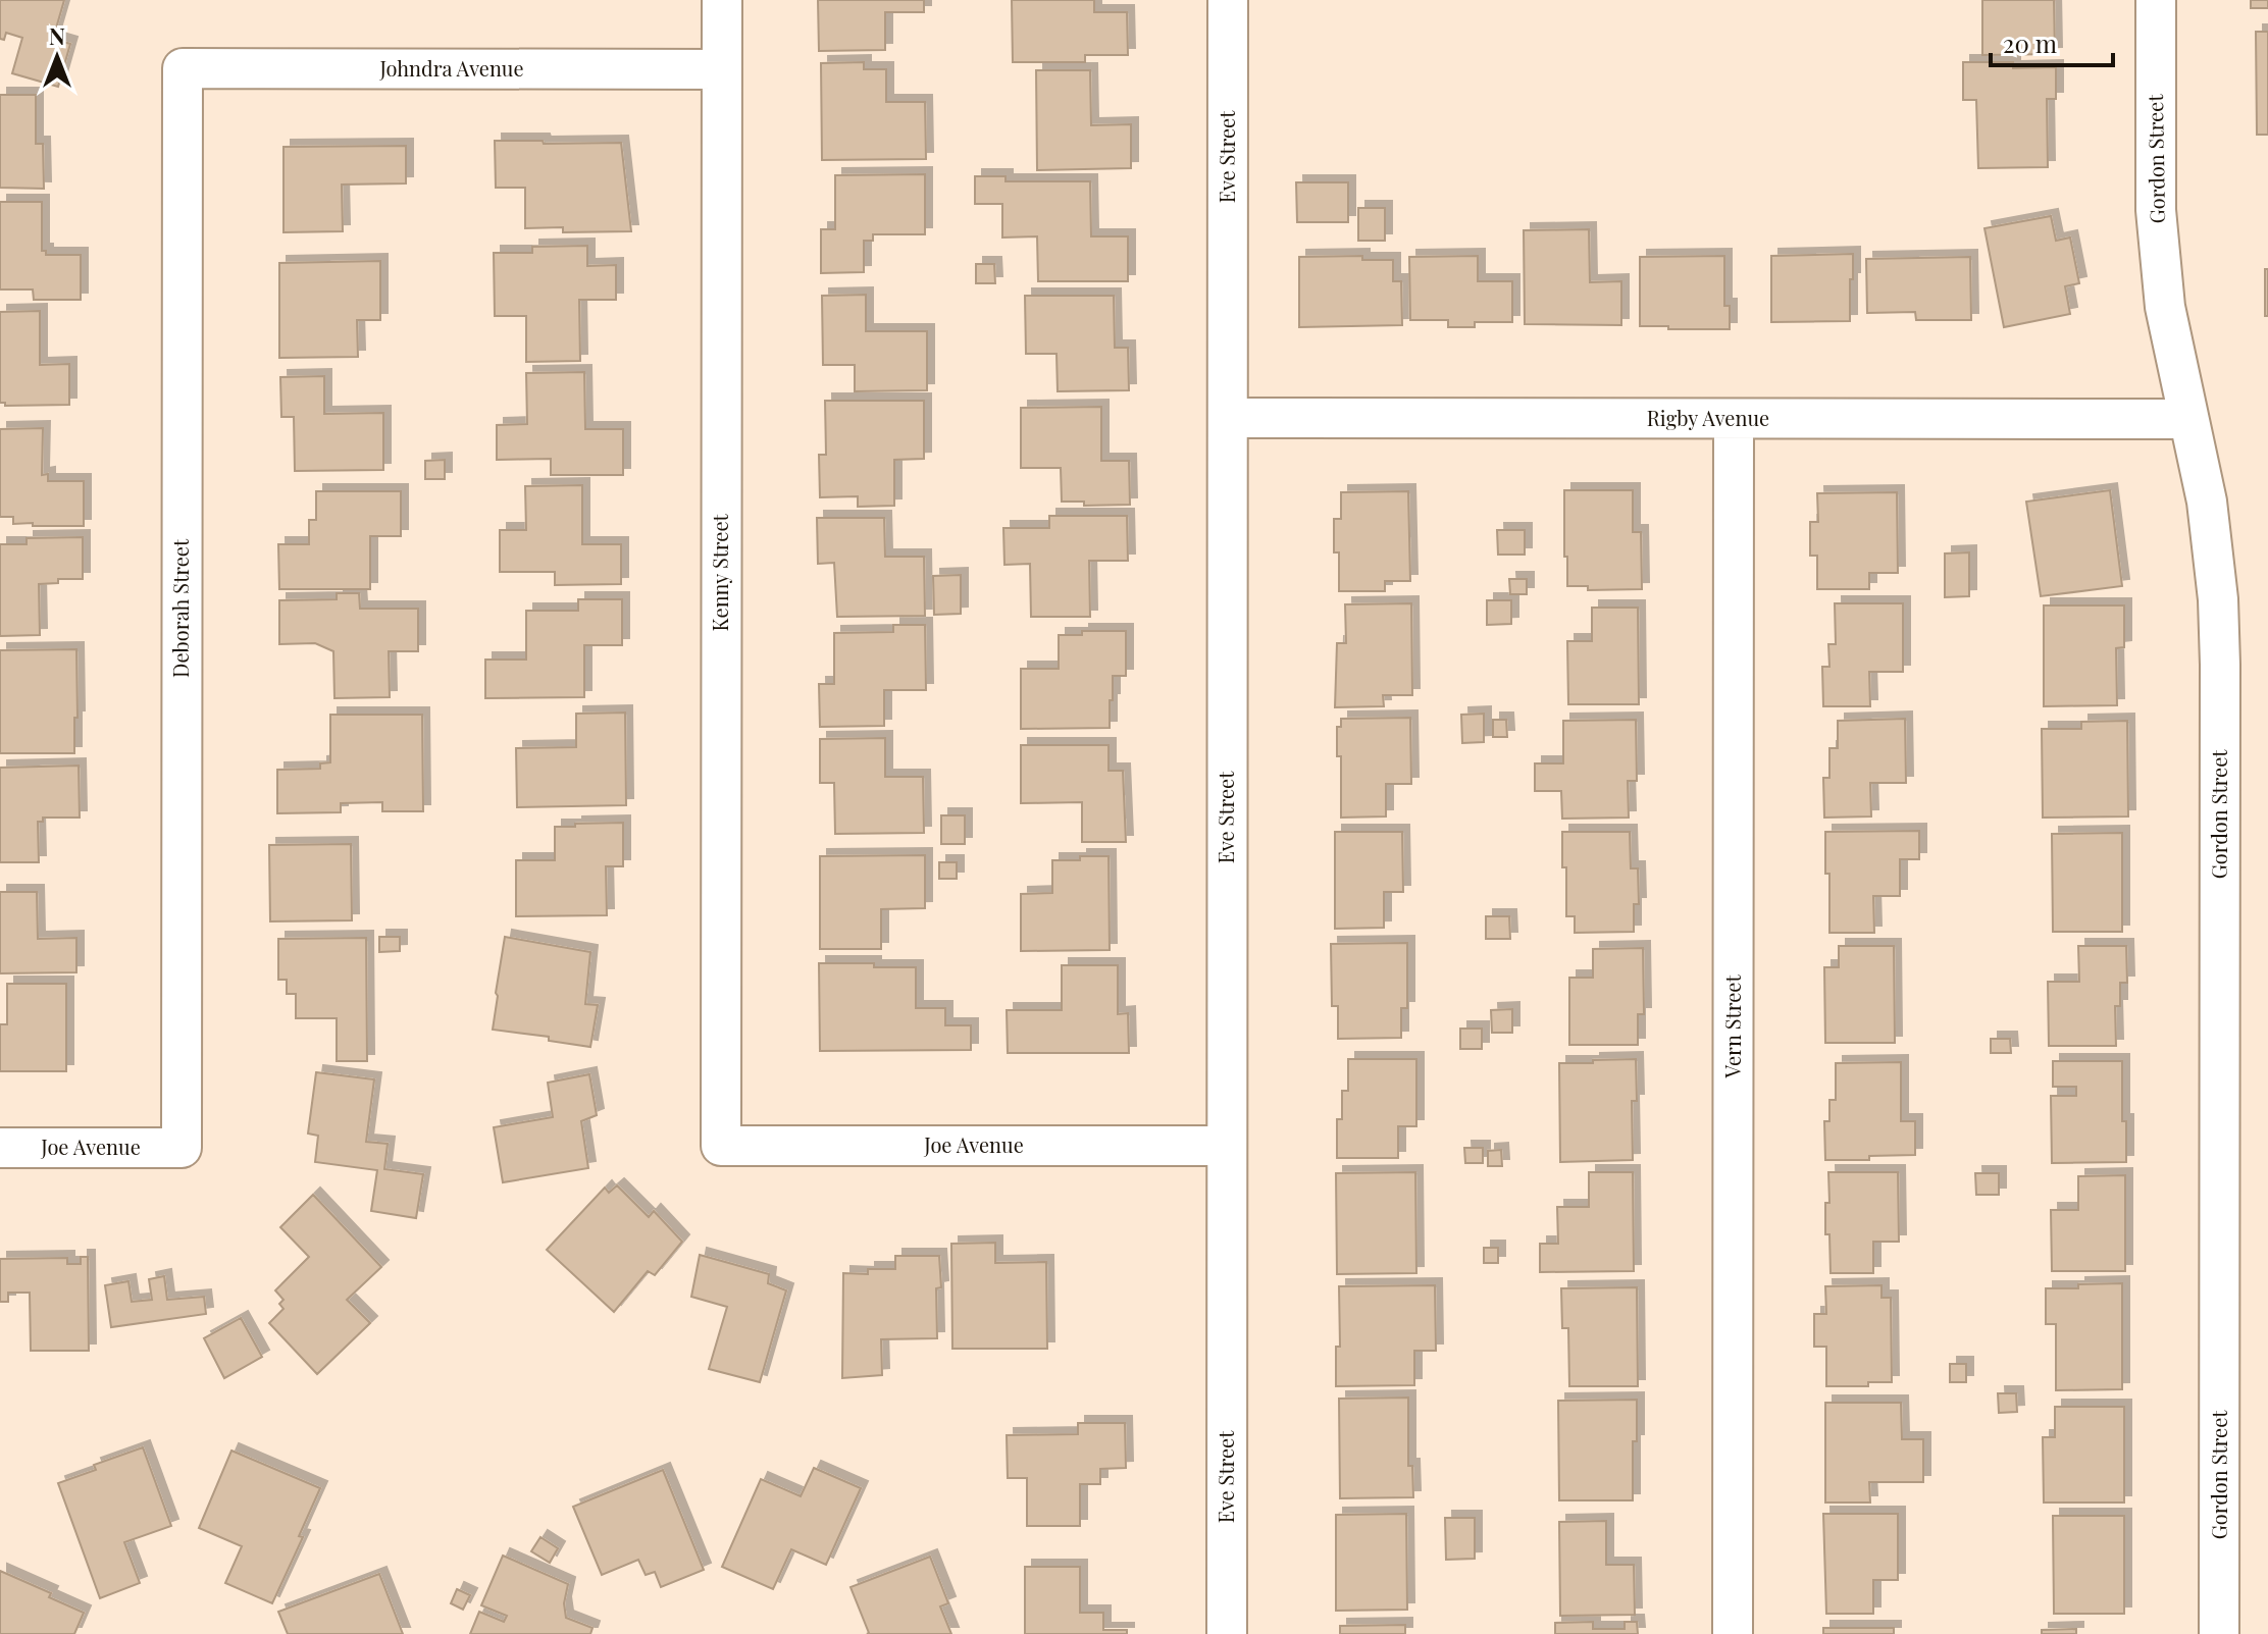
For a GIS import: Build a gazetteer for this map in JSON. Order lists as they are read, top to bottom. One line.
{"streets":{"street":["Johndra Avenue","Eve Street","Gordon Street","Rigby Avenue","Kenny Street","Deborah Street","Vern Street","Joe Avenue"]},"crossings":[["Johndra Avenue","Kenny Street"],["Johndra Avenue","Deborah Street"],["Eve Street","Rigby Avenue"],["Eve Street","Joe Avenue"],["Gordon Street","Rigby Avenue"],["Rigby Avenue","Vern Street"],["Kenny Street","Joe Avenue"],["Deborah Street","Joe Avenue"]],"scale_bar":"20 m","north":"top"}
